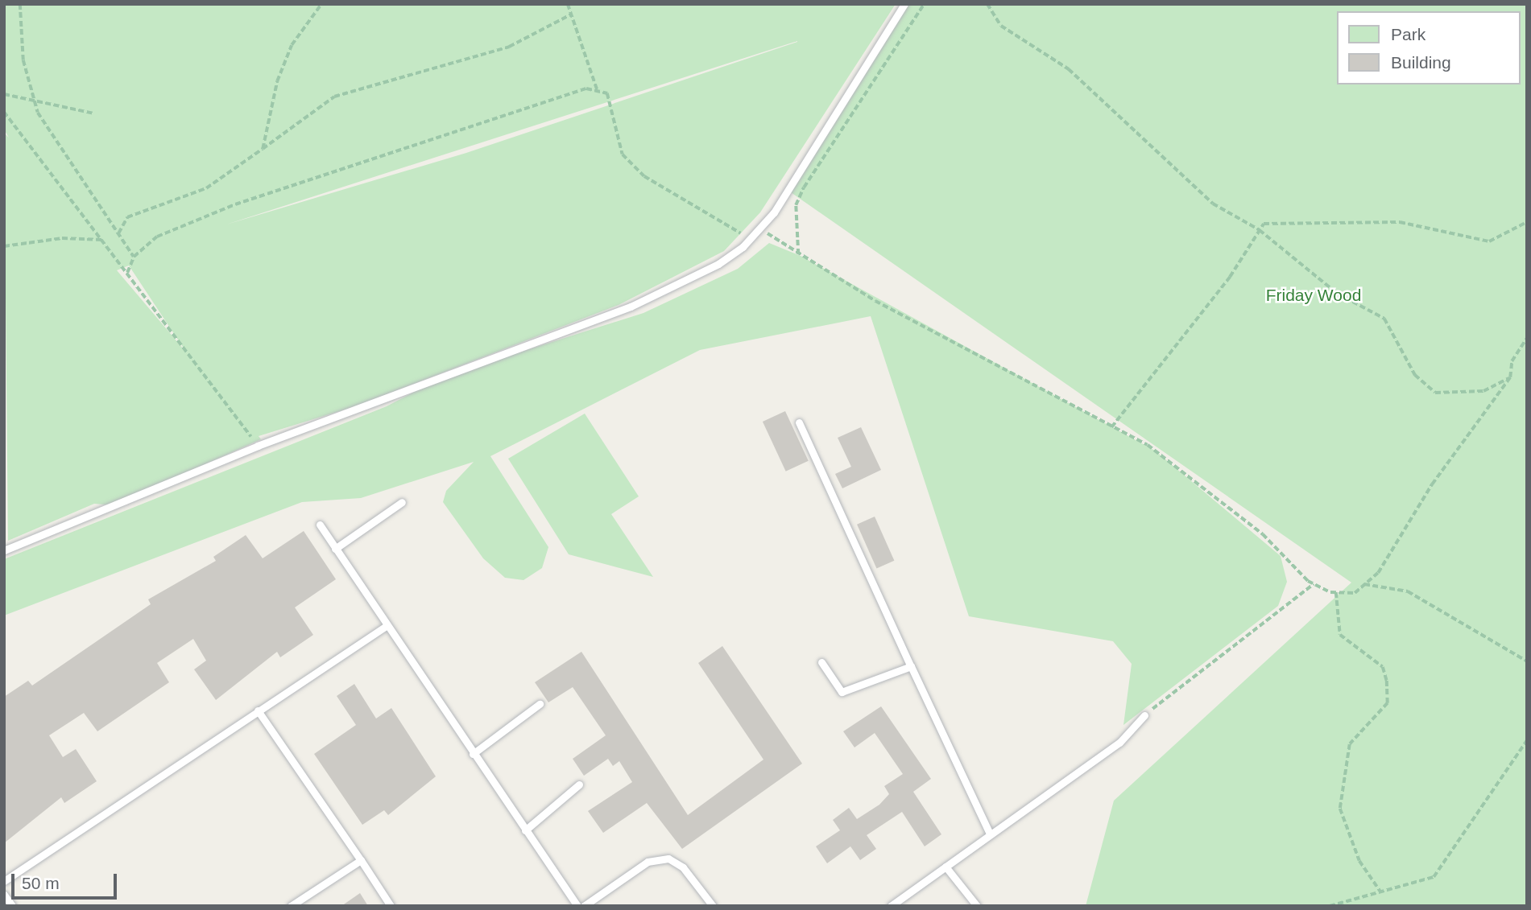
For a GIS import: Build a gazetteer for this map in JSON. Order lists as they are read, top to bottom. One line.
{"parks":["Friday Wood"],"legend":["Park","Building"],"scale_bar":"50 m"}
